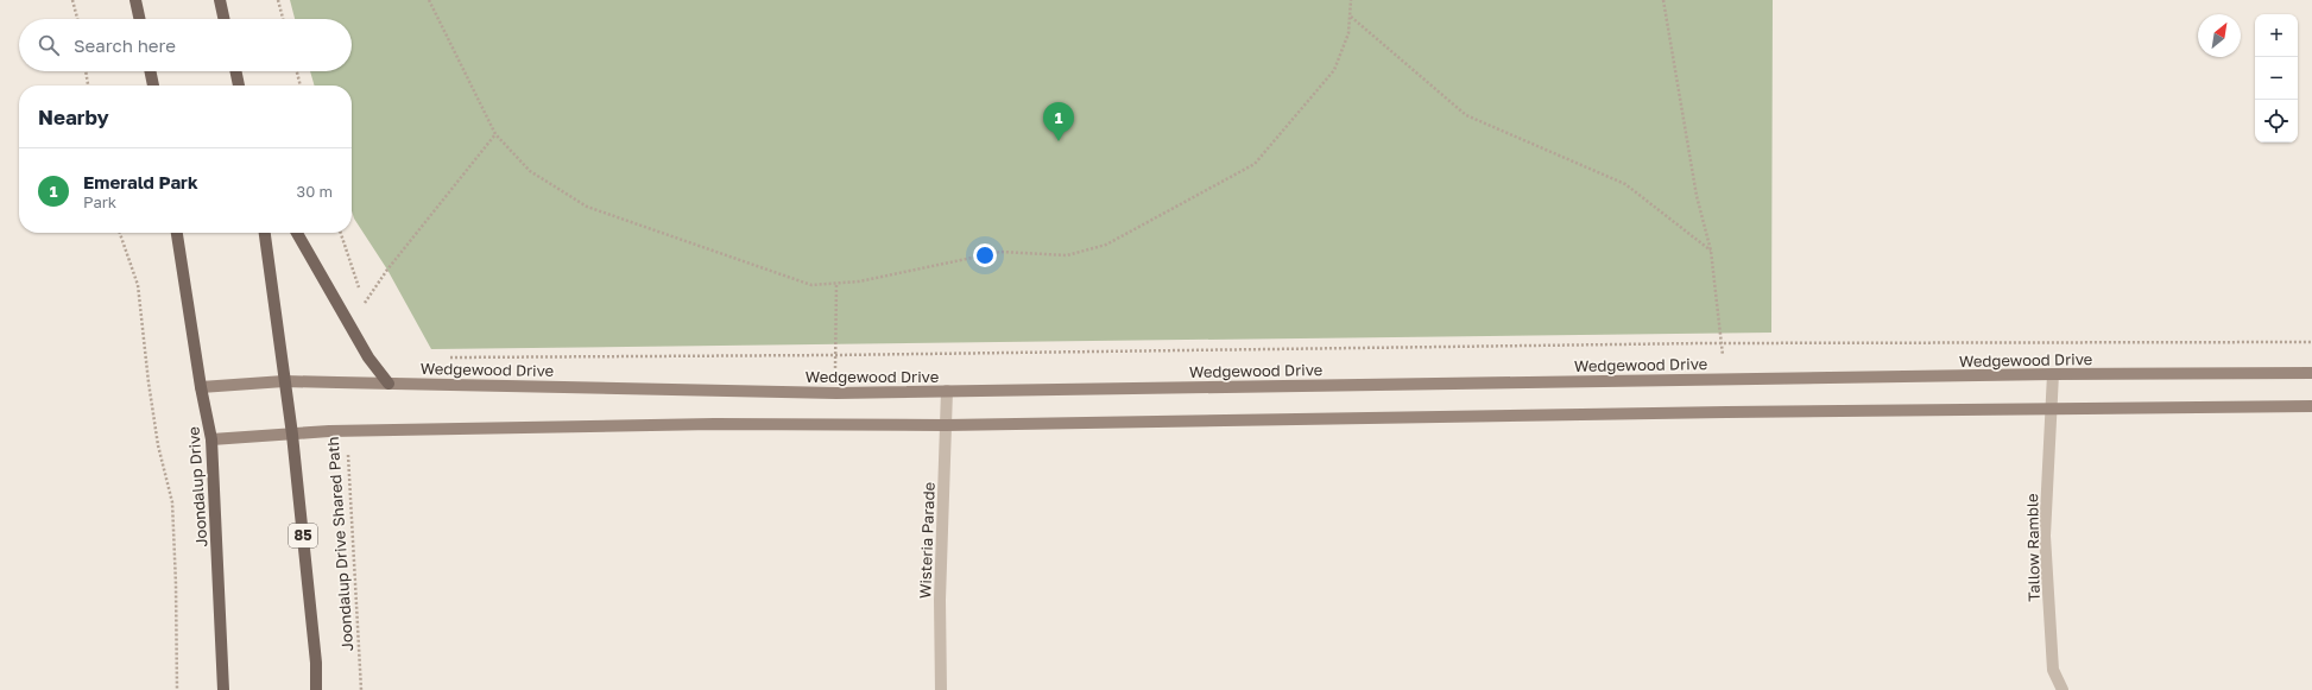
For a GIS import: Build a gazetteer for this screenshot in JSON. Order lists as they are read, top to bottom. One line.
{"streets":{"main road":["Joondalup Drive","85"],"street":["Wedgewood Drive","Wisteria Parade","Tallow Ramble"],"path":["Joondalup Drive Shared Path"]},"crossings":[["Wedgewood Drive","Joondalup Drive"],["Wedgewood Drive","85"],["Wedgewood Drive","Wisteria Parade"],["Wedgewood Drive","Tallow Ramble"]],"north":"top right","page":{"map_buttons":["+","−"],"search":"Search here","heading":"Nearby","pins":"1","list":[{"mark":"1","name":"Emerald Park","note":"Park","value":"30 m"}]}}
